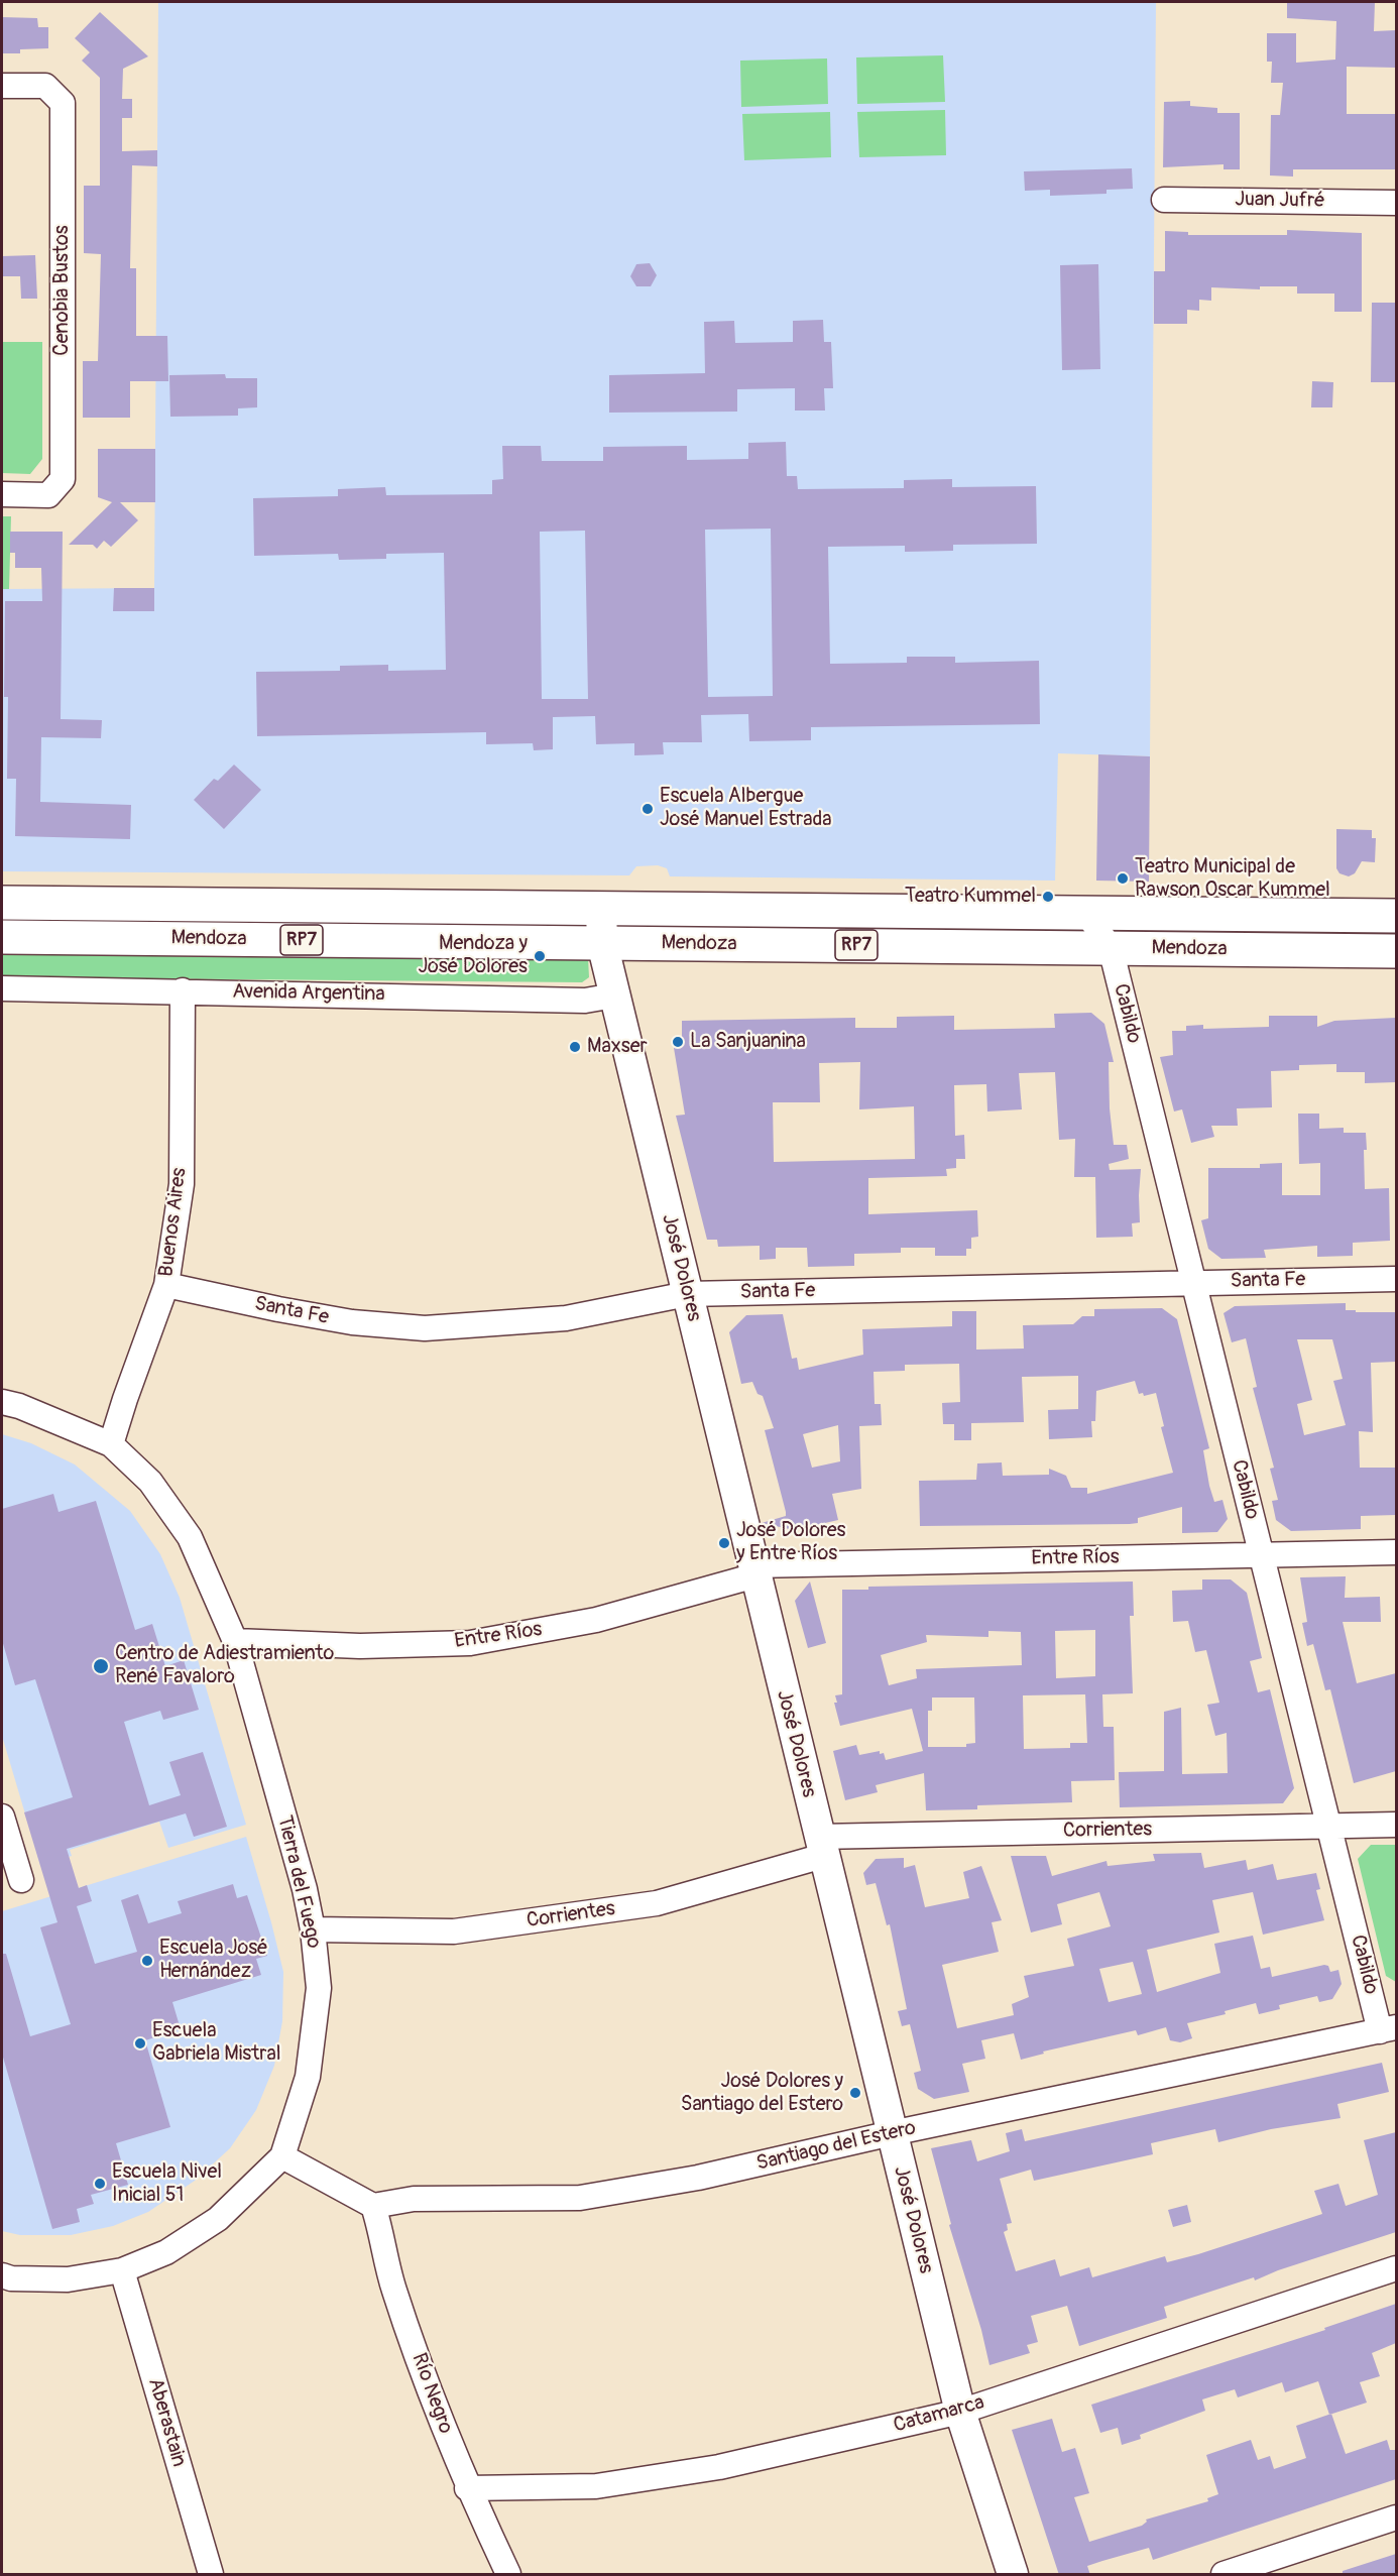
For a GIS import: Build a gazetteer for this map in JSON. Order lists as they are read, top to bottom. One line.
{"streets":{"main road":["Mendoza","RP7"],"street":["Juan Jufré","Cenobia Bustos","Avenida Argentina","Cabildo","Buenos Aires","José Dolores","Santa Fe","Entre Ríos","Corrientes","Tierra del Fuego","Santiago del Estero","Río Negro","Catamarca","Aberastain"]},"crossings":[["Mendoza","Cabildo"],["Mendoza","José Dolores"],["Avenida Argentina","Buenos Aires"],["Avenida Argentina","José Dolores"],["Cabildo","Santa Fe"],["Cabildo","Entre Ríos"],["Cabildo","Corrientes"],["Cabildo","Santiago del Estero"],["Buenos Aires","Santa Fe"],["Buenos Aires","Tierra del Fuego"],["José Dolores","Santa Fe"],["José Dolores","Entre Ríos"],["José Dolores","Corrientes"],["José Dolores","Santiago del Estero"],["José Dolores","Catamarca"],["Entre Ríos","Tierra del Fuego"],["Corrientes","Tierra del Fuego"],["Tierra del Fuego","Aberastain"],["Santiago del Estero","Río Negro"],["Río Negro","Catamarca"]],"places":["Escuela Albergue José Manuel Estrada","Teatro Municipal de Rawson Oscar Kummel","Teatro Kummel","Mendoza y José Dolores","La Sanjuanina","Maxser","José Dolores y Entre Ríos","Centro de Adiestramiento René Favaloro","Escuela José Hernández","Escuela Gabriela Mistral","José Dolores y Santiago del Estero","Escuela Nivel Inicial 51"]}
